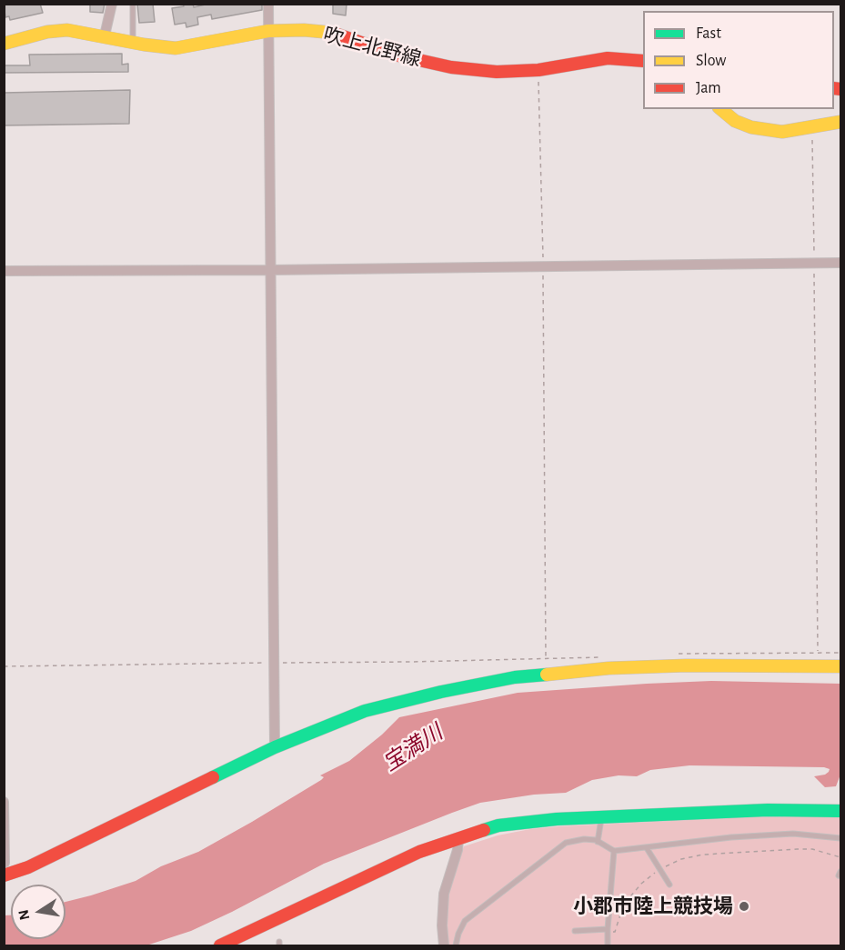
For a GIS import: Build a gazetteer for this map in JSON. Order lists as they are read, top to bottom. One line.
{"streets":{"street":["吹上北野線"]},"water":["宝満川"],"places":["小郡市陸上競技場"],"legend":["Fast","Slow","Jam"],"north":"left"}
